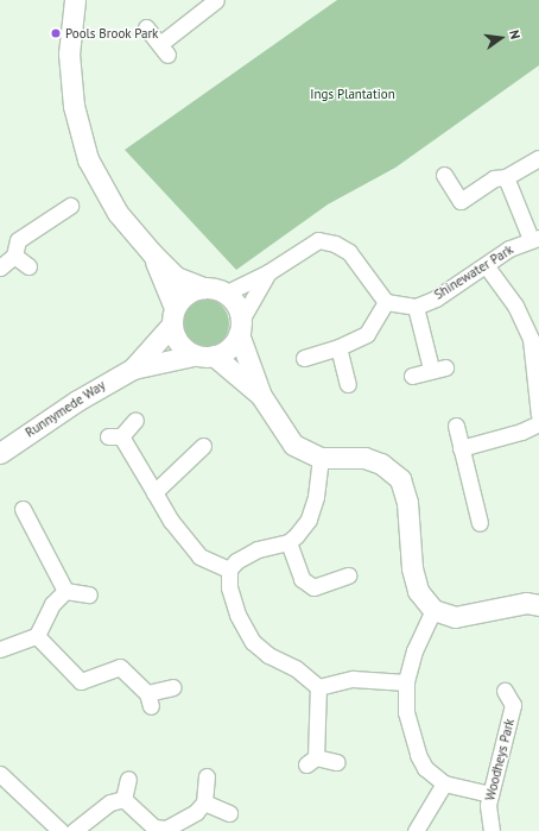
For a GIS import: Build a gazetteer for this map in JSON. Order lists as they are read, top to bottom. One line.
{"streets":{"street":["Shinewater Park","Runnymede Way","Woodheys Park"]},"parks":["Ings Plantation"],"places":["Pools Brook Park"],"north":"right"}
